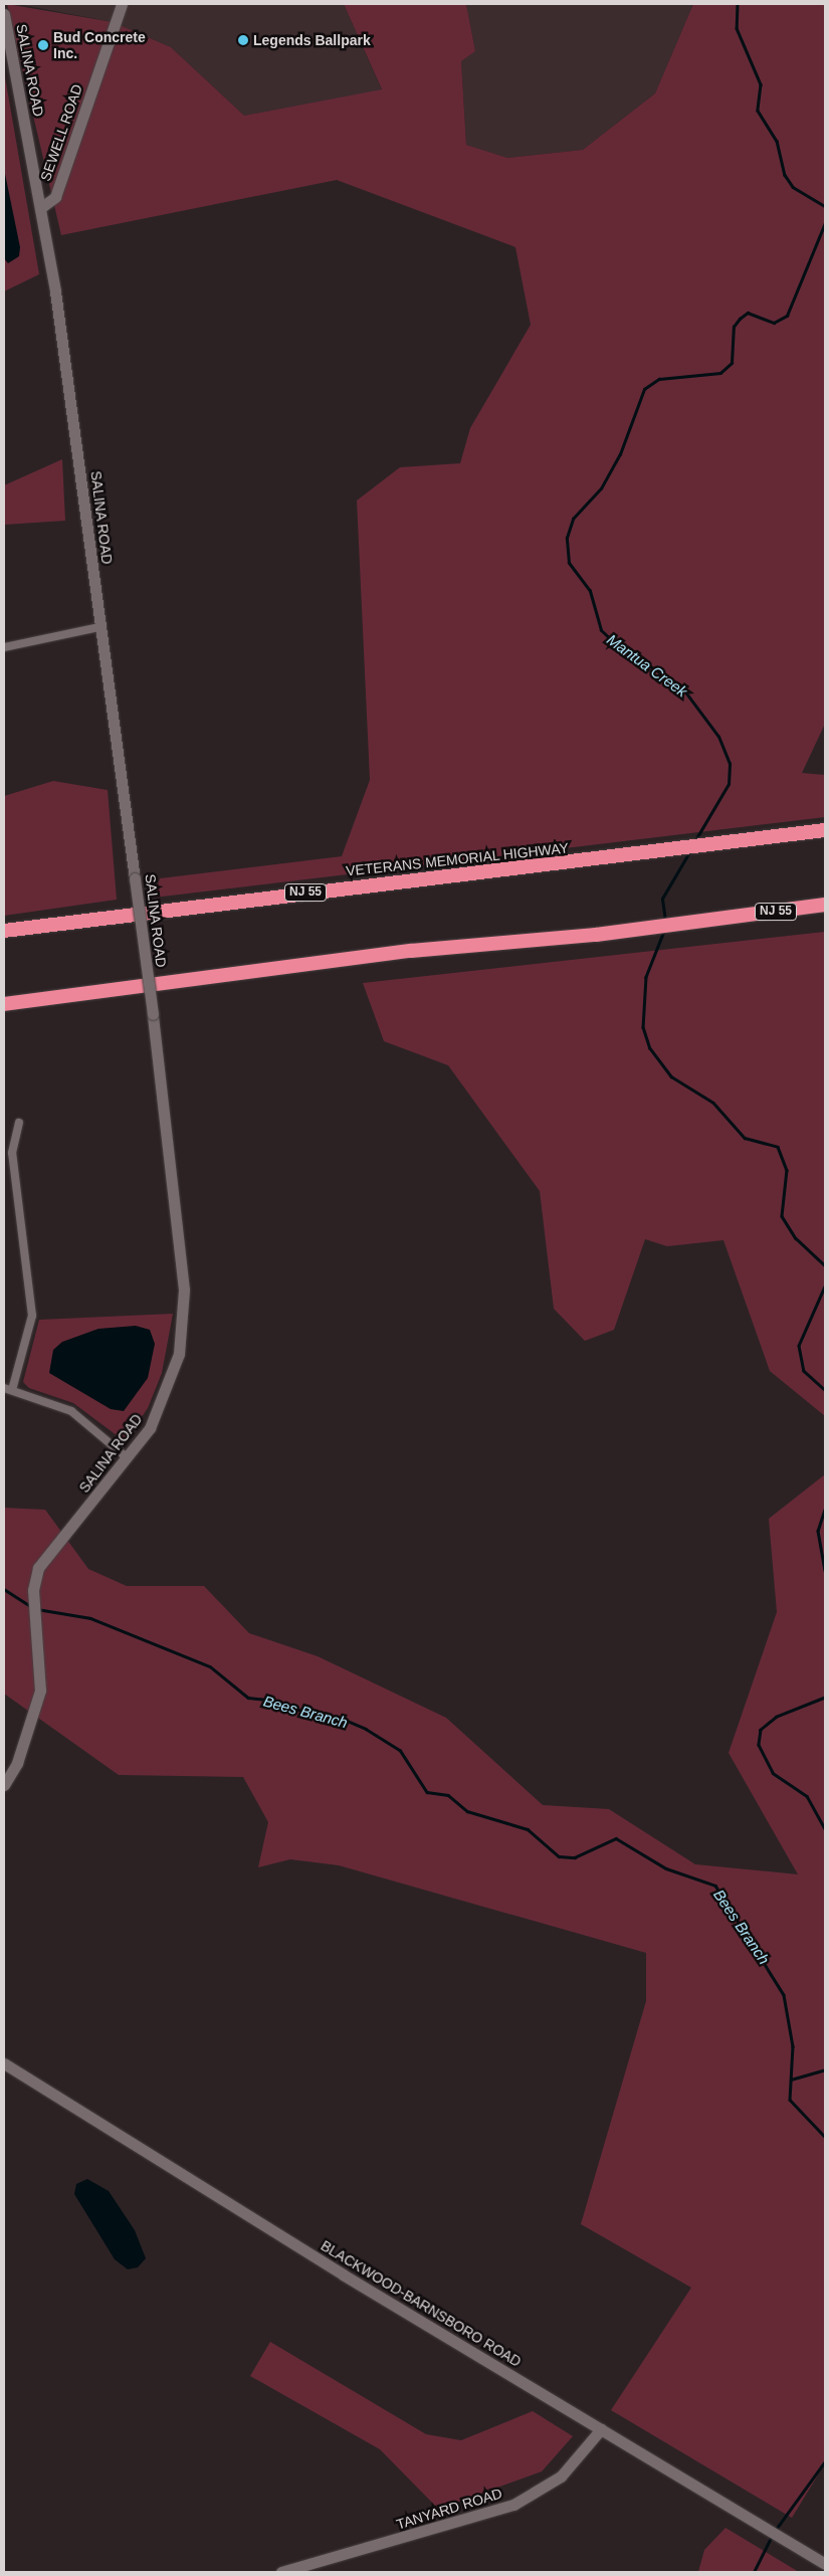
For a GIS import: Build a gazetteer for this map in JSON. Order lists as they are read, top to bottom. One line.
{"streets":{"highway":["VETERANS MEMORIAL HIGHWAY","NJ 55"],"street":["SALINA ROAD","SEWELL ROAD","BLACKWOOD-BARNSBORO ROAD","TANYARD ROAD"]},"crossings":[["SALINA ROAD","SEWELL ROAD"],["BLACKWOOD-BARNSBORO ROAD","TANYARD ROAD"]],"water":["Mantua Creek","Bees Branch"],"places":["Legends Ballpark","Bud Concrete Inc."]}
